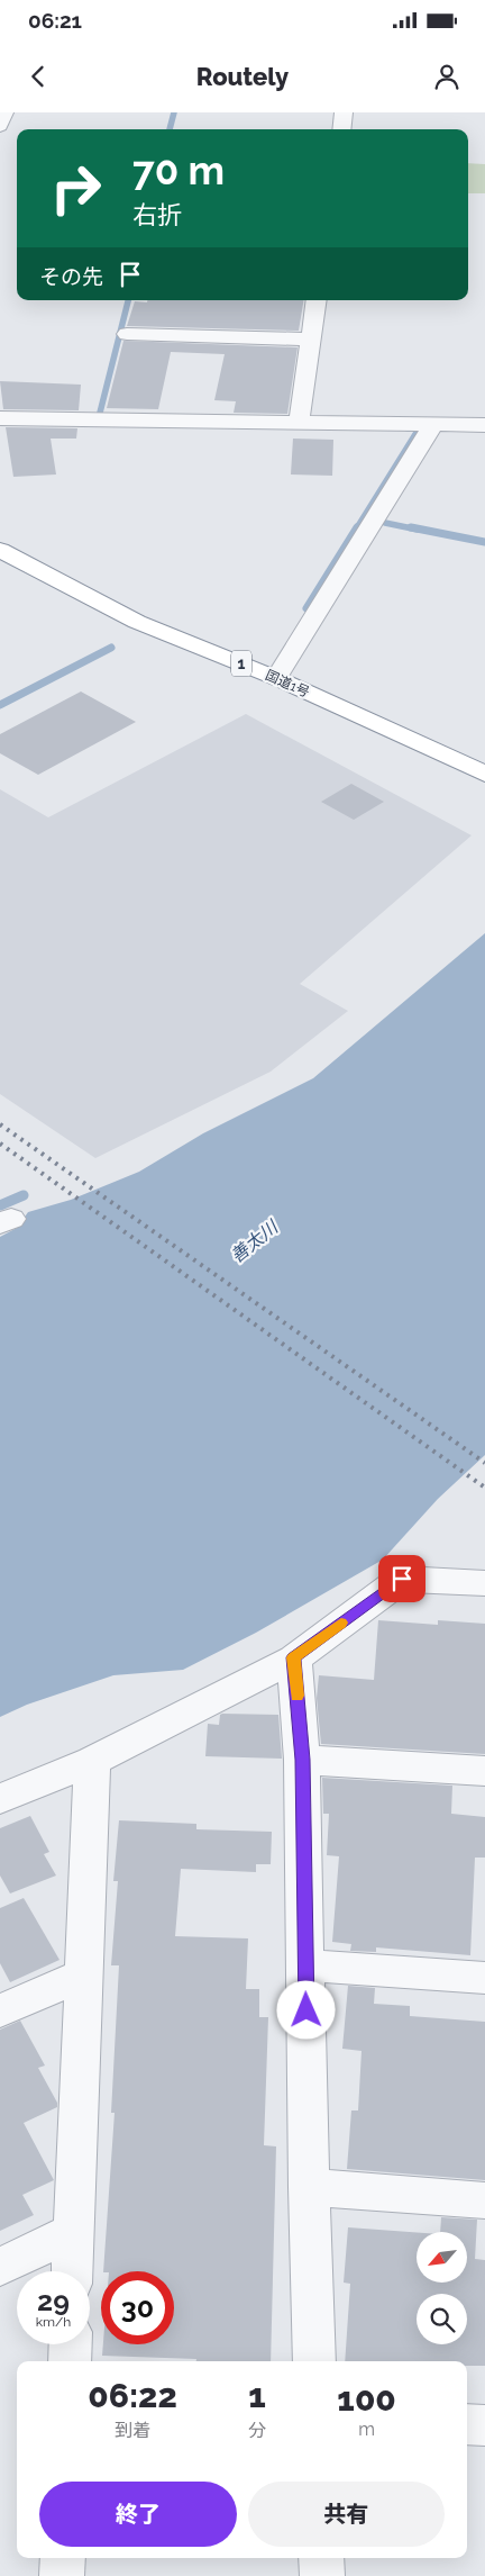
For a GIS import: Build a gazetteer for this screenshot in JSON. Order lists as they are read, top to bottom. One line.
{"streets":{"highway":["1","国道1号"]},"water":["善太川"],"north":"bottom left","page":{"status":"06:21","header":"Routely","turn":["70 m","右折"],"then":"その先","speed":"29 km/h","limit":"30","eta":["06:22","到着","1","分","100","m"],"buttons":["終了","共有"]}}
